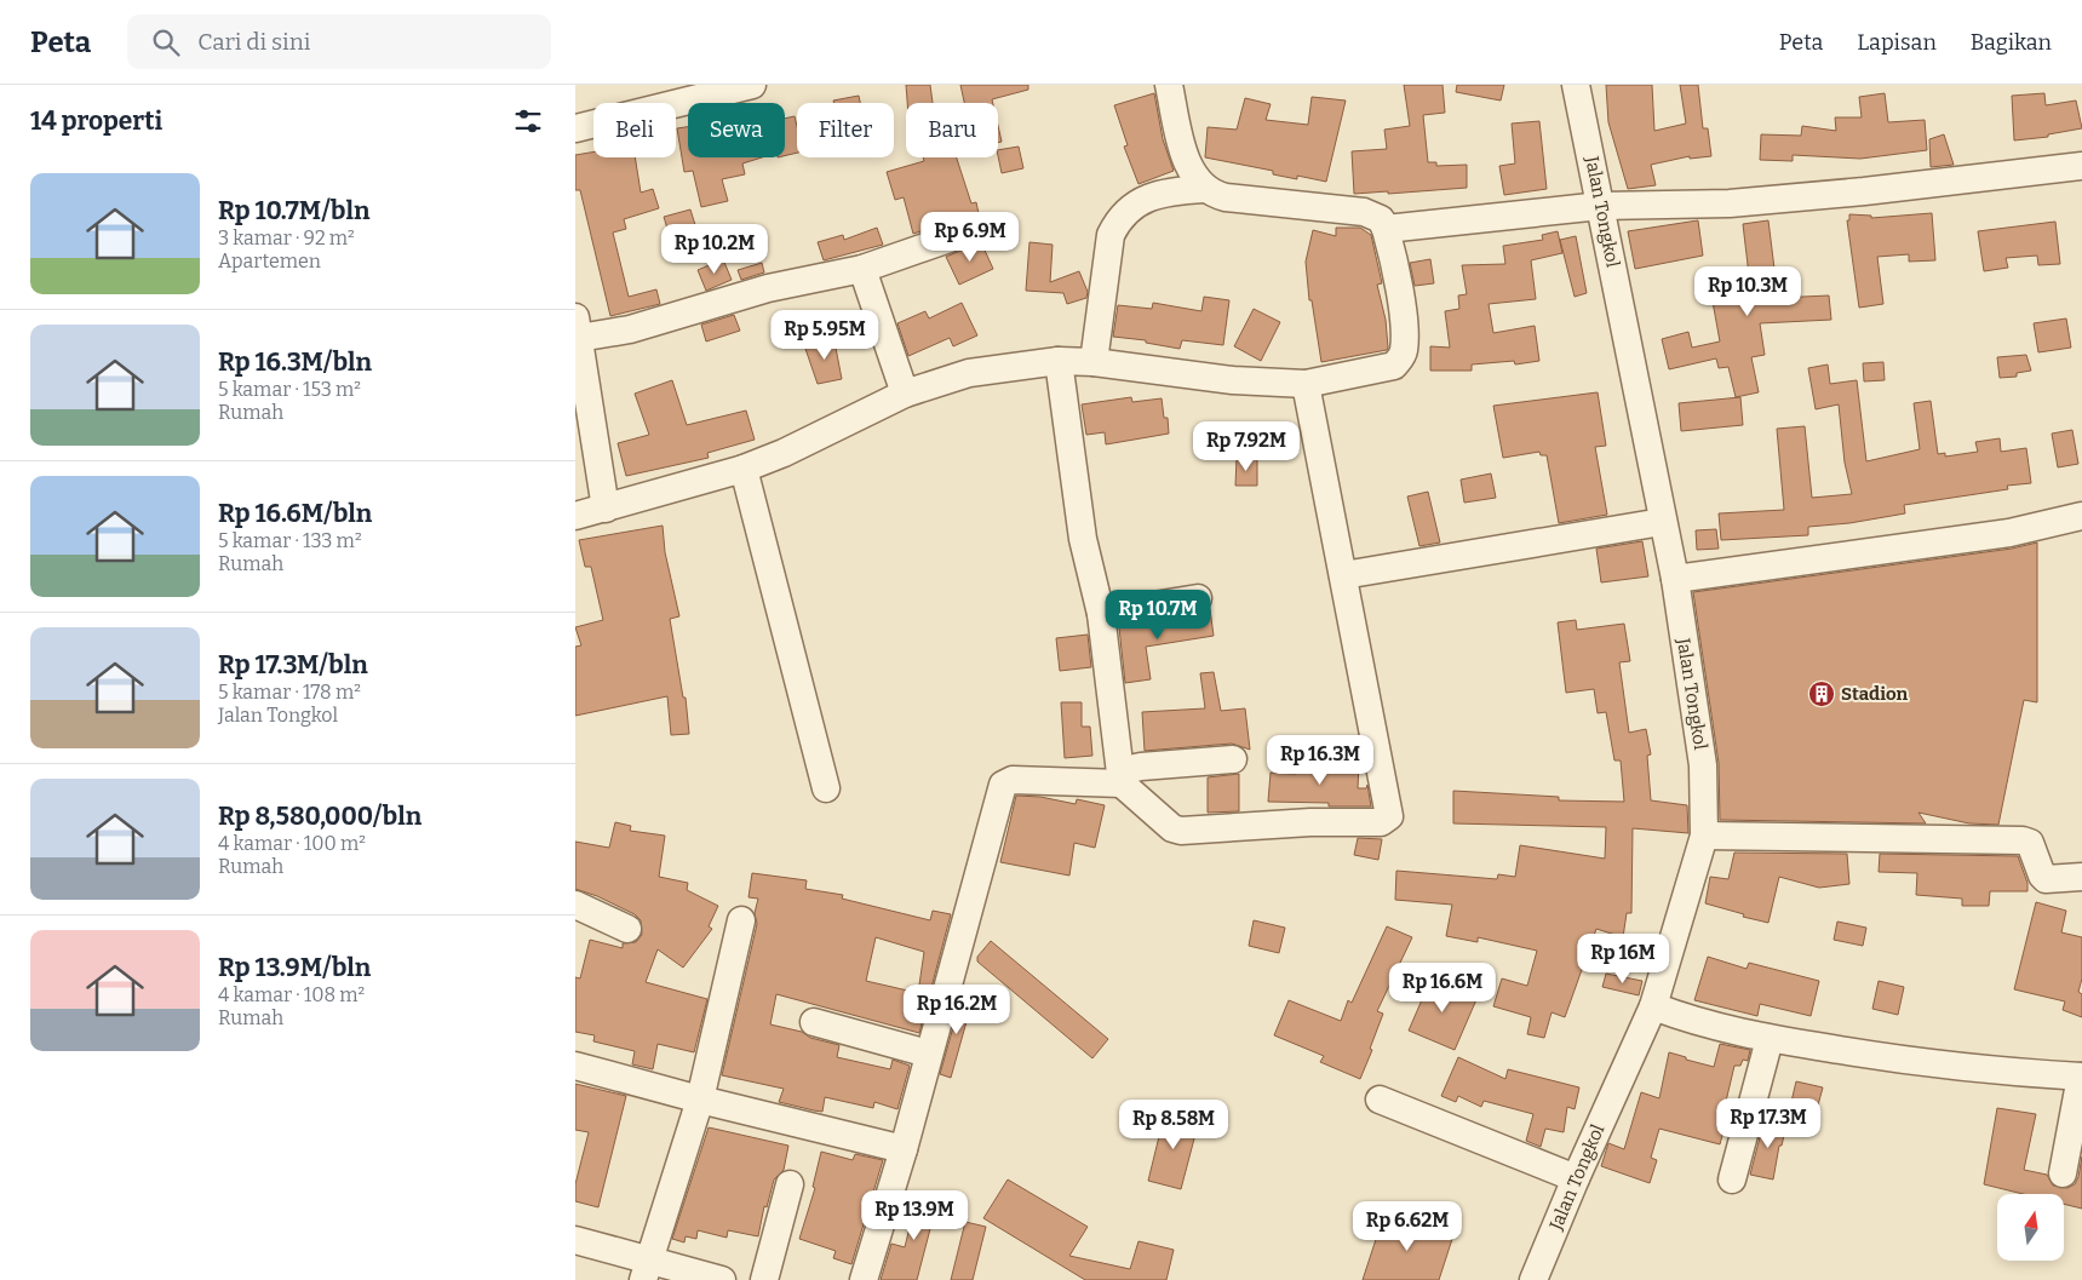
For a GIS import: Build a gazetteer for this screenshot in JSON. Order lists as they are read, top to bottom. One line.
{"streets":{"street":["Jalan Tongkol"]},"places":{"building":["Stadion"]},"north":"top","page":{"header":"Peta","search":"Cari di sini","nav":["Peta","Lapisan","Bagikan"],"heading":"14 properti","chip":["Beli","Sewa","Filter","Baru"],"list":[{"name":"Rp 10.7M/bln","note":"3 kamar · 92 m² · Apartemen"},{"name":"Rp 16.3M/bln","note":"5 kamar · 153 m² · Rumah"},{"name":"Rp 16.6M/bln","note":"5 kamar · 133 m² · Rumah"},{"name":"Rp 17.3M/bln","note":"5 kamar · 178 m² · Jalan Tongkol"},{"name":"Rp 8,580,000/bln","note":"4 kamar · 100 m² · Rumah"},{"name":"Rp 13.9M/bln","note":"4 kamar · 108 m² · Rumah"}],"price":["Rp 6.9M","Rp 10.2M","Rp 10.3M","Rp 5.95M","Rp 7.92M","Rp 10.7M","Rp 16.3M","Rp 16M","Rp 16.6M","Rp 16.2M","Rp 17.3M","Rp 8.58M","Rp 13.9M","Rp 6.62M"]}}
